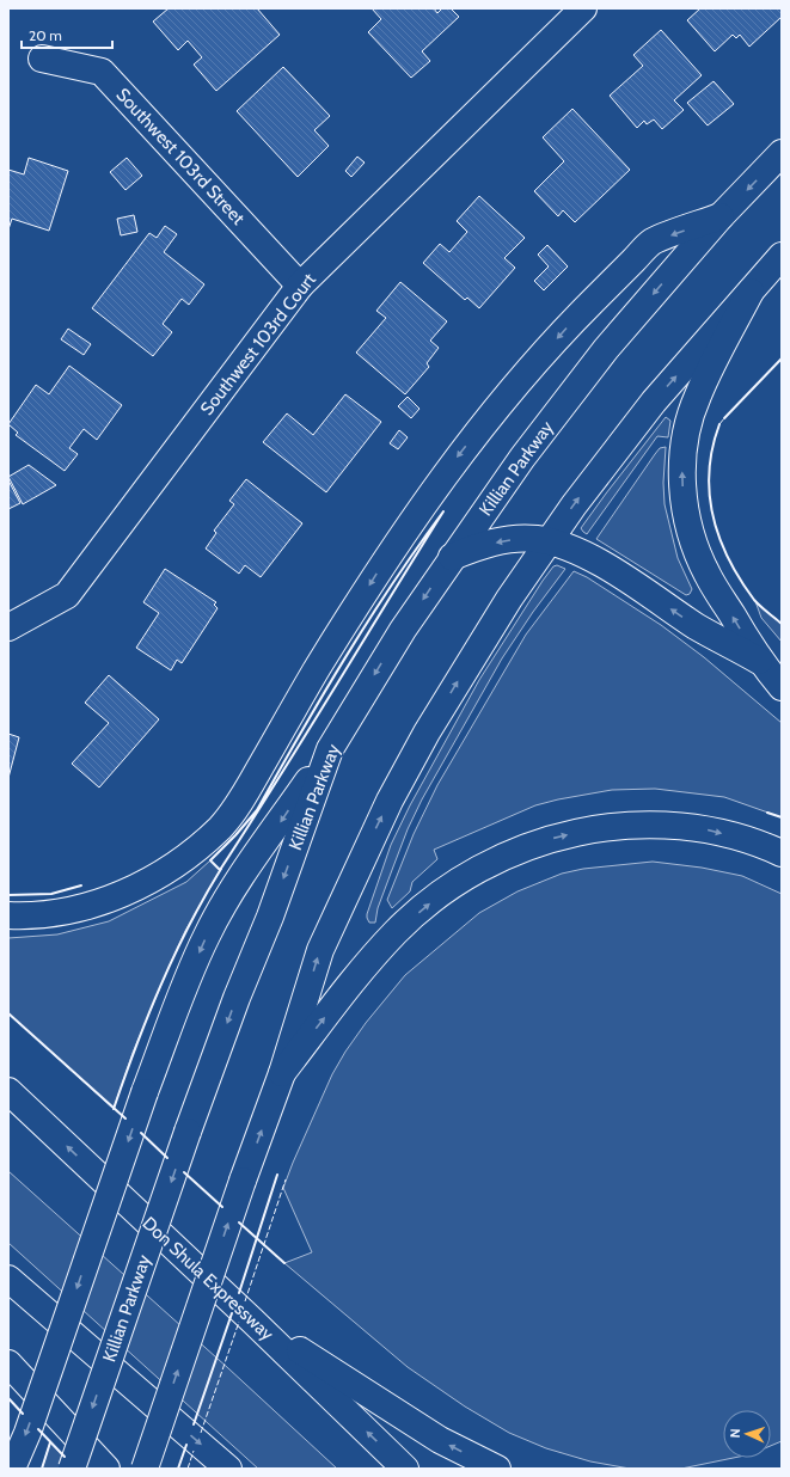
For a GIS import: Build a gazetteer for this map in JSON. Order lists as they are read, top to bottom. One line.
{"streets":{"main road":["Southwest 103rd Street","Southwest 103rd Court","Killian Parkway","Don Shula Expressway"]},"crossings":[["Southwest 103rd Street","Southwest 103rd Court"]],"scale_bar":"20 m","north":"left"}
